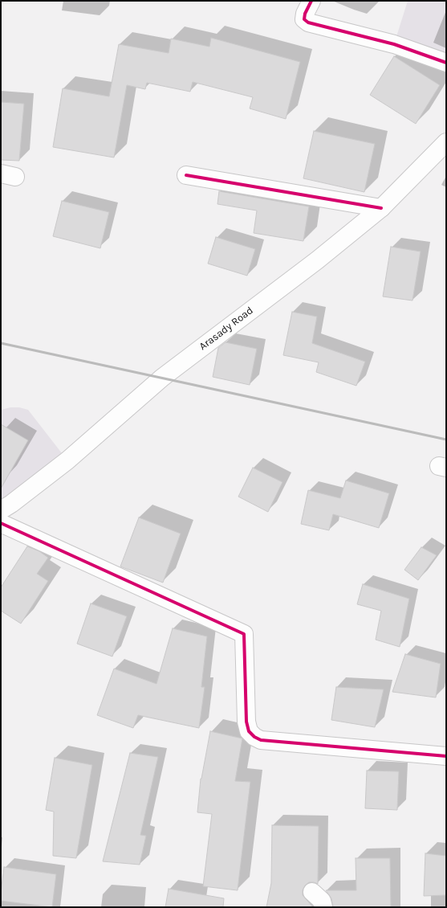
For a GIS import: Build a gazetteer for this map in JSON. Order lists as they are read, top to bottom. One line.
{"streets":{"street":["Arasady Road"]}}
